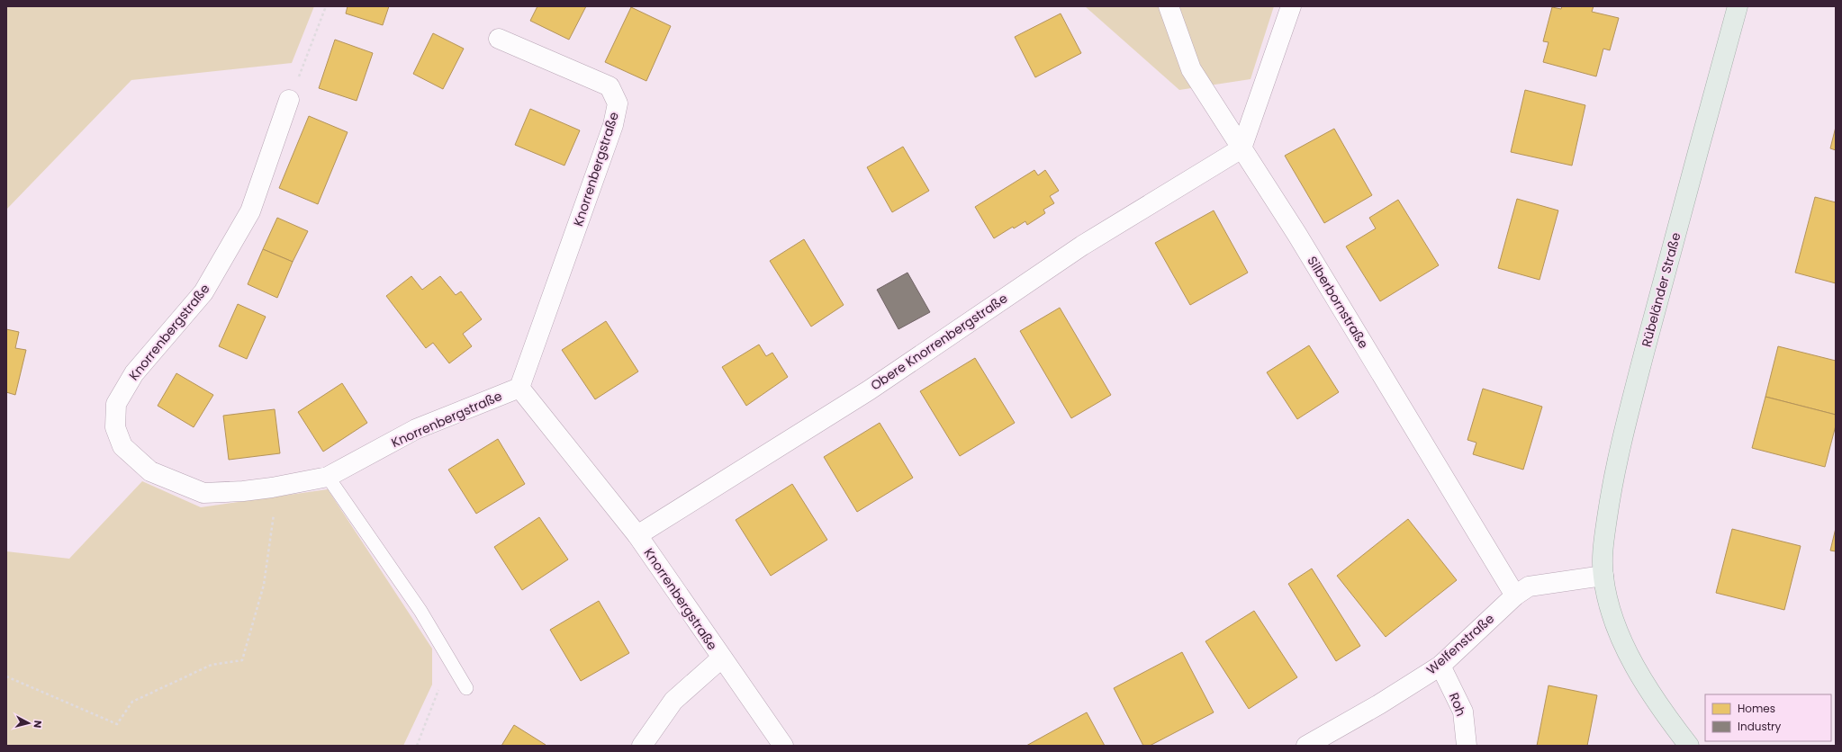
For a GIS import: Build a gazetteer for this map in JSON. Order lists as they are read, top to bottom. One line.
{"streets":{"main road":["Rübeländer Straße"],"street":["Knorrenbergstraße","Silberbornstraße","Obere Knorrenbergstraße","Welfenstraße","Roh"]},"crossings":[["Knorrenbergstraße","Obere Knorrenbergstraße"],["Rübeländer Straße","Welfenstraße"],["Silberbornstraße","Obere Knorrenbergstraße"],["Silberbornstraße","Welfenstraße"],["Welfenstraße","Roh"]],"legend":["Homes","Industry"],"north":"right"}
